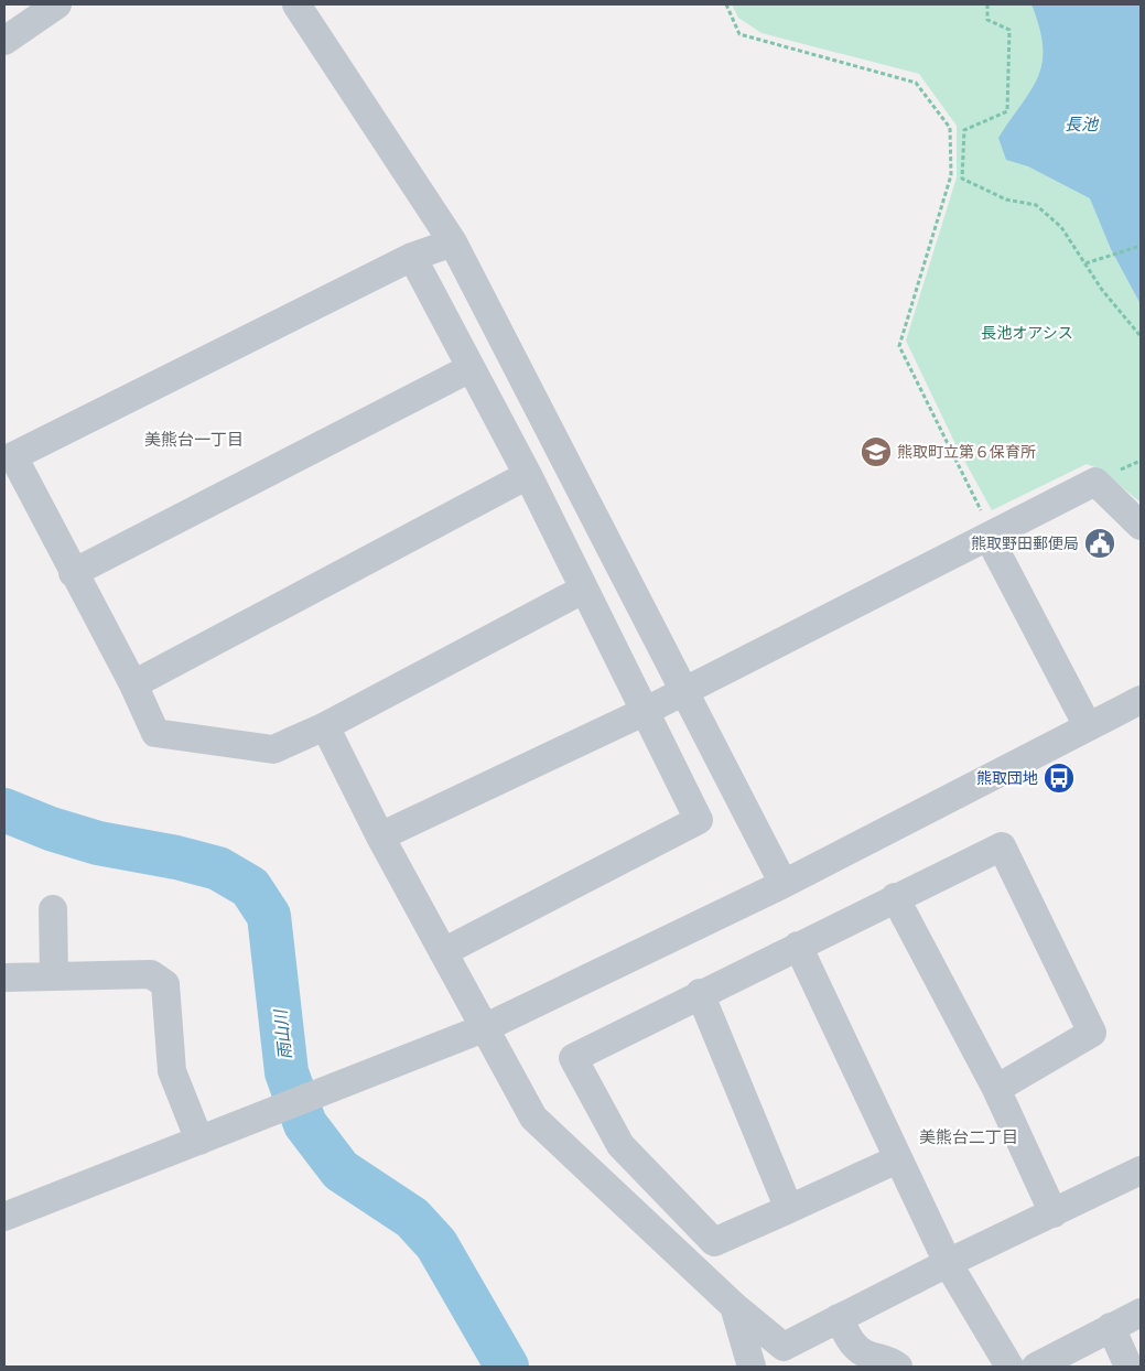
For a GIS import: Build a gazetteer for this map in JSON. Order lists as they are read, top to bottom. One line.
{"districts":["美熊台一丁目","美熊台二丁目"],"water":["長池","雨山川"],"parks":["長池オアシス"],"places":{"school or university":["熊取町立第６保育所"],"public building":["熊取野田郵便局"],"bus stop":["熊取団地"]}}
